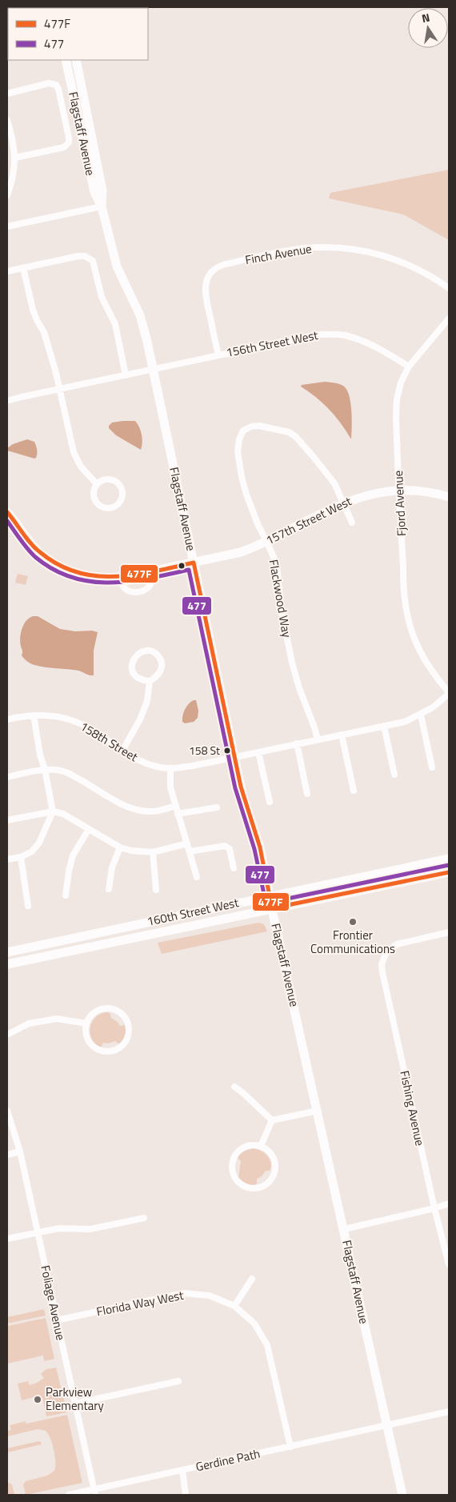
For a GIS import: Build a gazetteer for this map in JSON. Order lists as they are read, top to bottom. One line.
{"streets":{"street":["Flagstaff Avenue","Finch Avenue","156th Street West","Fjord Avenue","157th Street West","Flackwood Way","158th Street","160th Street West","Fishing Avenue","Foliage Avenue","Florida Way West","Gerdine Path"]},"crossings":[["Flagstaff Avenue","156th Street West"],["Flagstaff Avenue","157th Street West"],["Flagstaff Avenue","158th Street"],["Flagstaff Avenue","160th Street West"],["Flagstaff Avenue","Gerdine Path"],["Finch Avenue","156th Street West"],["156th Street West","Fjord Avenue"],["Fjord Avenue","157th Street West"],["Fjord Avenue","158th Street"],["157th Street West","Flackwood Way"],["Flackwood Way","158th Street"],["Foliage Avenue","Florida Way West"],["Foliage Avenue","Gerdine Path"],["Florida Way West","Gerdine Path"]],"places":["158 St","Frontier Communications","Parkview Elementary"],"lines":["transit line 477F","transit line 477"],"legend":["477F","477"],"north":"top"}
